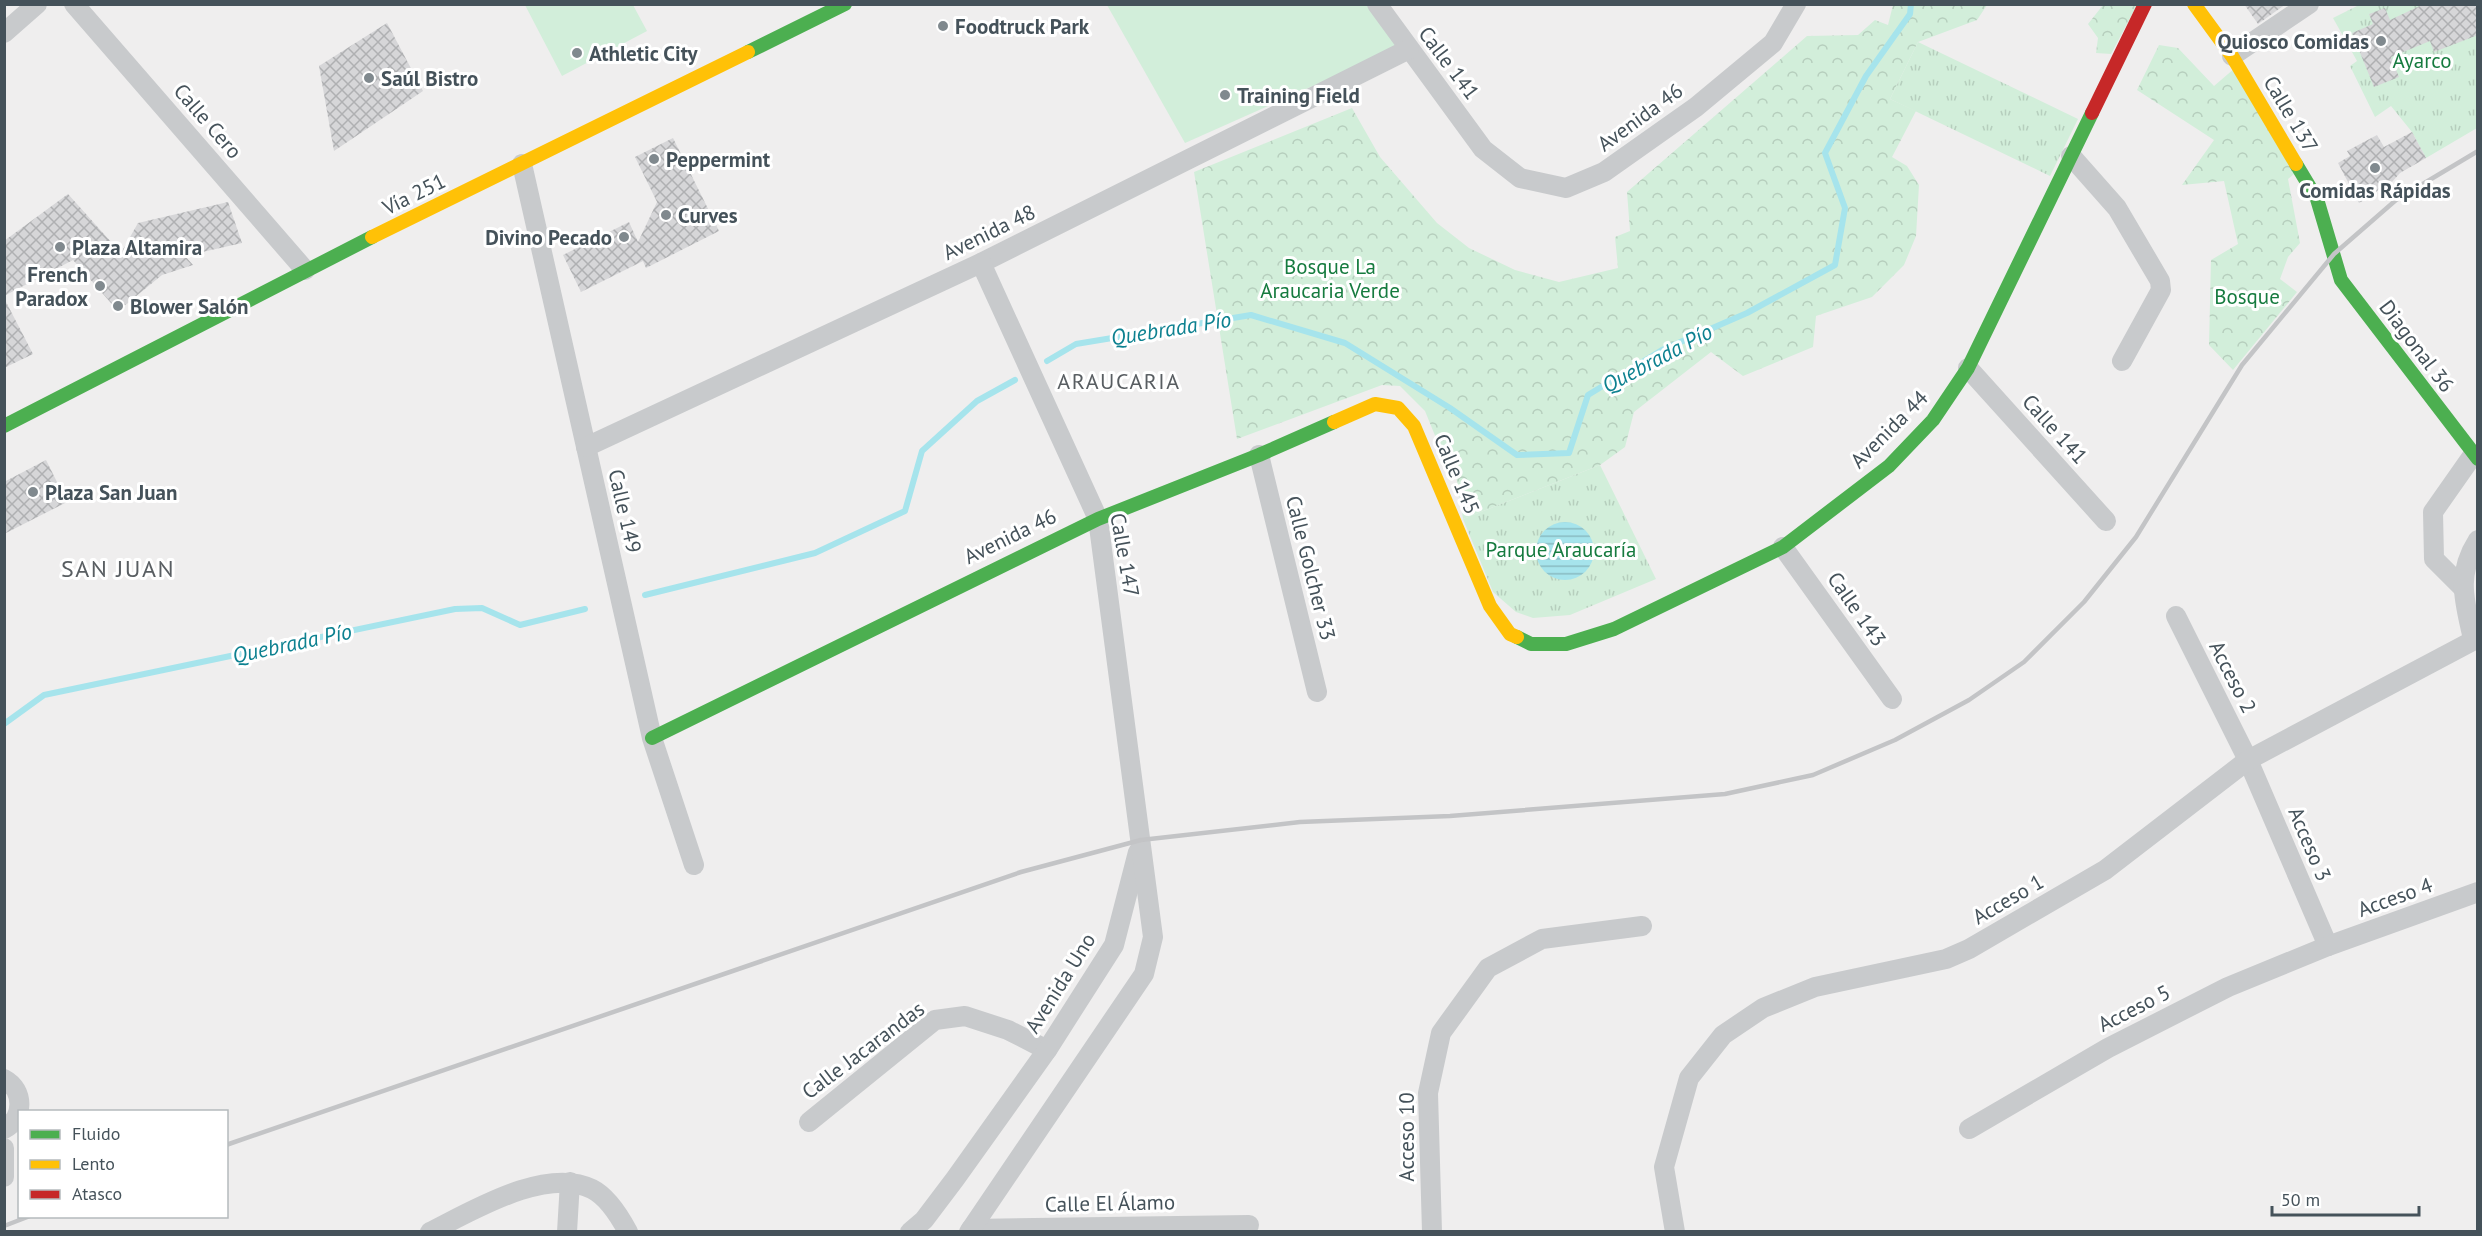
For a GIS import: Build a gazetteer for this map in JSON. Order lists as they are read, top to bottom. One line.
{"streets":{"street":["Calle 141","Calle 137","Avenida 46","Calle Cero","Vía 251","Avenida 48","Diagonal 36","Avenida 44","Calle 145","Calle 149","Calle 147","Calle Golcher 33","Calle 143","Acceso 2","Acceso 3","Acceso 4","Acceso 1","Avenida Uno","Acceso 5","Calle Jacarandas","Acceso 10","Calle El Álamo"]},"crossings":[["Calle 141","Avenida 46"],["Calle 141","Avenida 48"],["Calle 141","Avenida 44"],["Calle 137","Diagonal 36"],["Avenida 46","Calle 145"],["Avenida 46","Calle 149"],["Avenida 46","Calle 147"],["Avenida 46","Calle Golcher 33"],["Calle Cero","Vía 251"],["Vía 251","Calle 149"],["Avenida 48","Calle 149"],["Avenida 48","Calle 147"],["Avenida 44","Calle 145"],["Avenida 44","Calle 143"],["Calle 147","Avenida Uno"],["Acceso 2","Acceso 3"],["Acceso 2","Acceso 1"],["Acceso 3","Acceso 4"],["Acceso 3","Acceso 1"],["Acceso 3","Acceso 5"],["Acceso 4","Acceso 5"],["Avenida Uno","Calle Jacarandas"]],"districts":["ARAUCARIA","SAN JUAN"],"water":["Quebrada Pío"],"parks":["Ayarco","Bosque La Araucaria Verde","Bosque","Parque Araucaría"],"places":["Foodtruck Park","Quiosco Comidas","Athletic City","Saúl Bistro","Training Field","Peppermint","Comidas Rápidas","Curves","Divino Pecado","Plaza Altamira","French Paradox","Blower Salón","Plaza San Juan"],"legend":["Fluido","Lento","Atasco"],"scale_bar":"50 m"}
